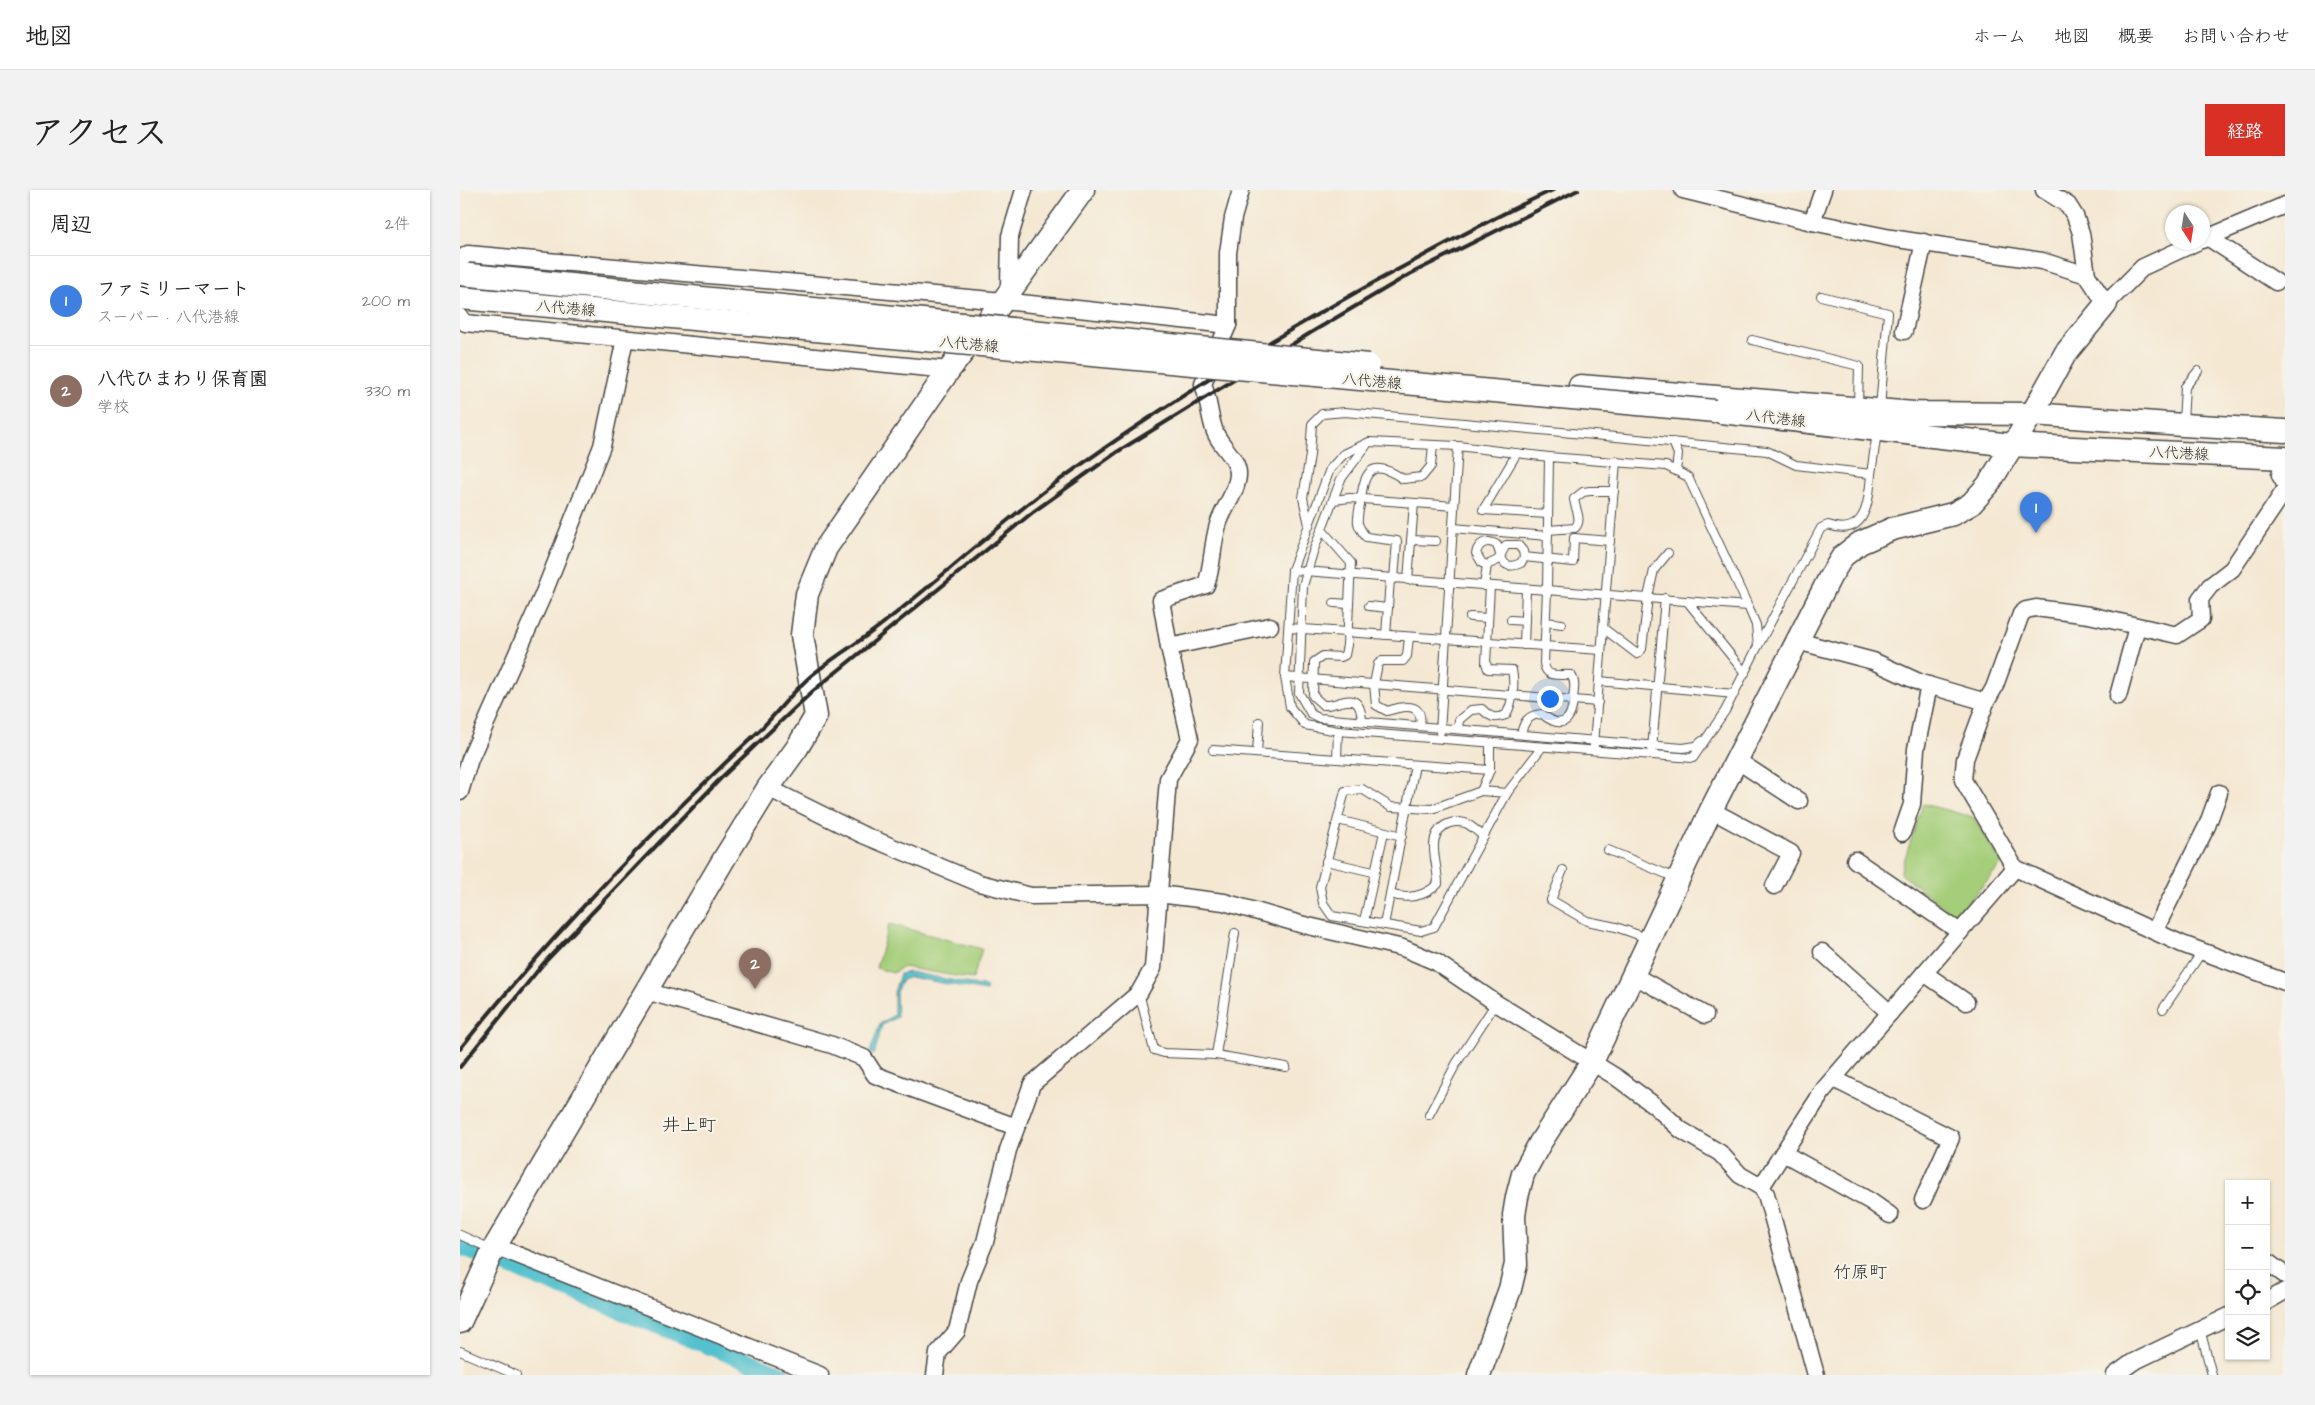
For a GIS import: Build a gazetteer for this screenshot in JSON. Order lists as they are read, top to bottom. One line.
{"streets":{"main road":["八代港線"]},"districts":["井上町","竹原町"],"north":"bottom","page":{"header":"地図","nav":["ホーム","地図","概要","お問い合わせ"],"title":"アクセス","buttons":"経路","heading":["周辺","2件"],"list":[{"mark":"1","name":"ファミリーマート","note":"スーパー · 八代港線","value":"200 m"},{"mark":"2","name":"八代ひまわり保育園","note":"学校","value":"330 m"}],"pins":["1","2"],"map_buttons":["+","−"]}}
